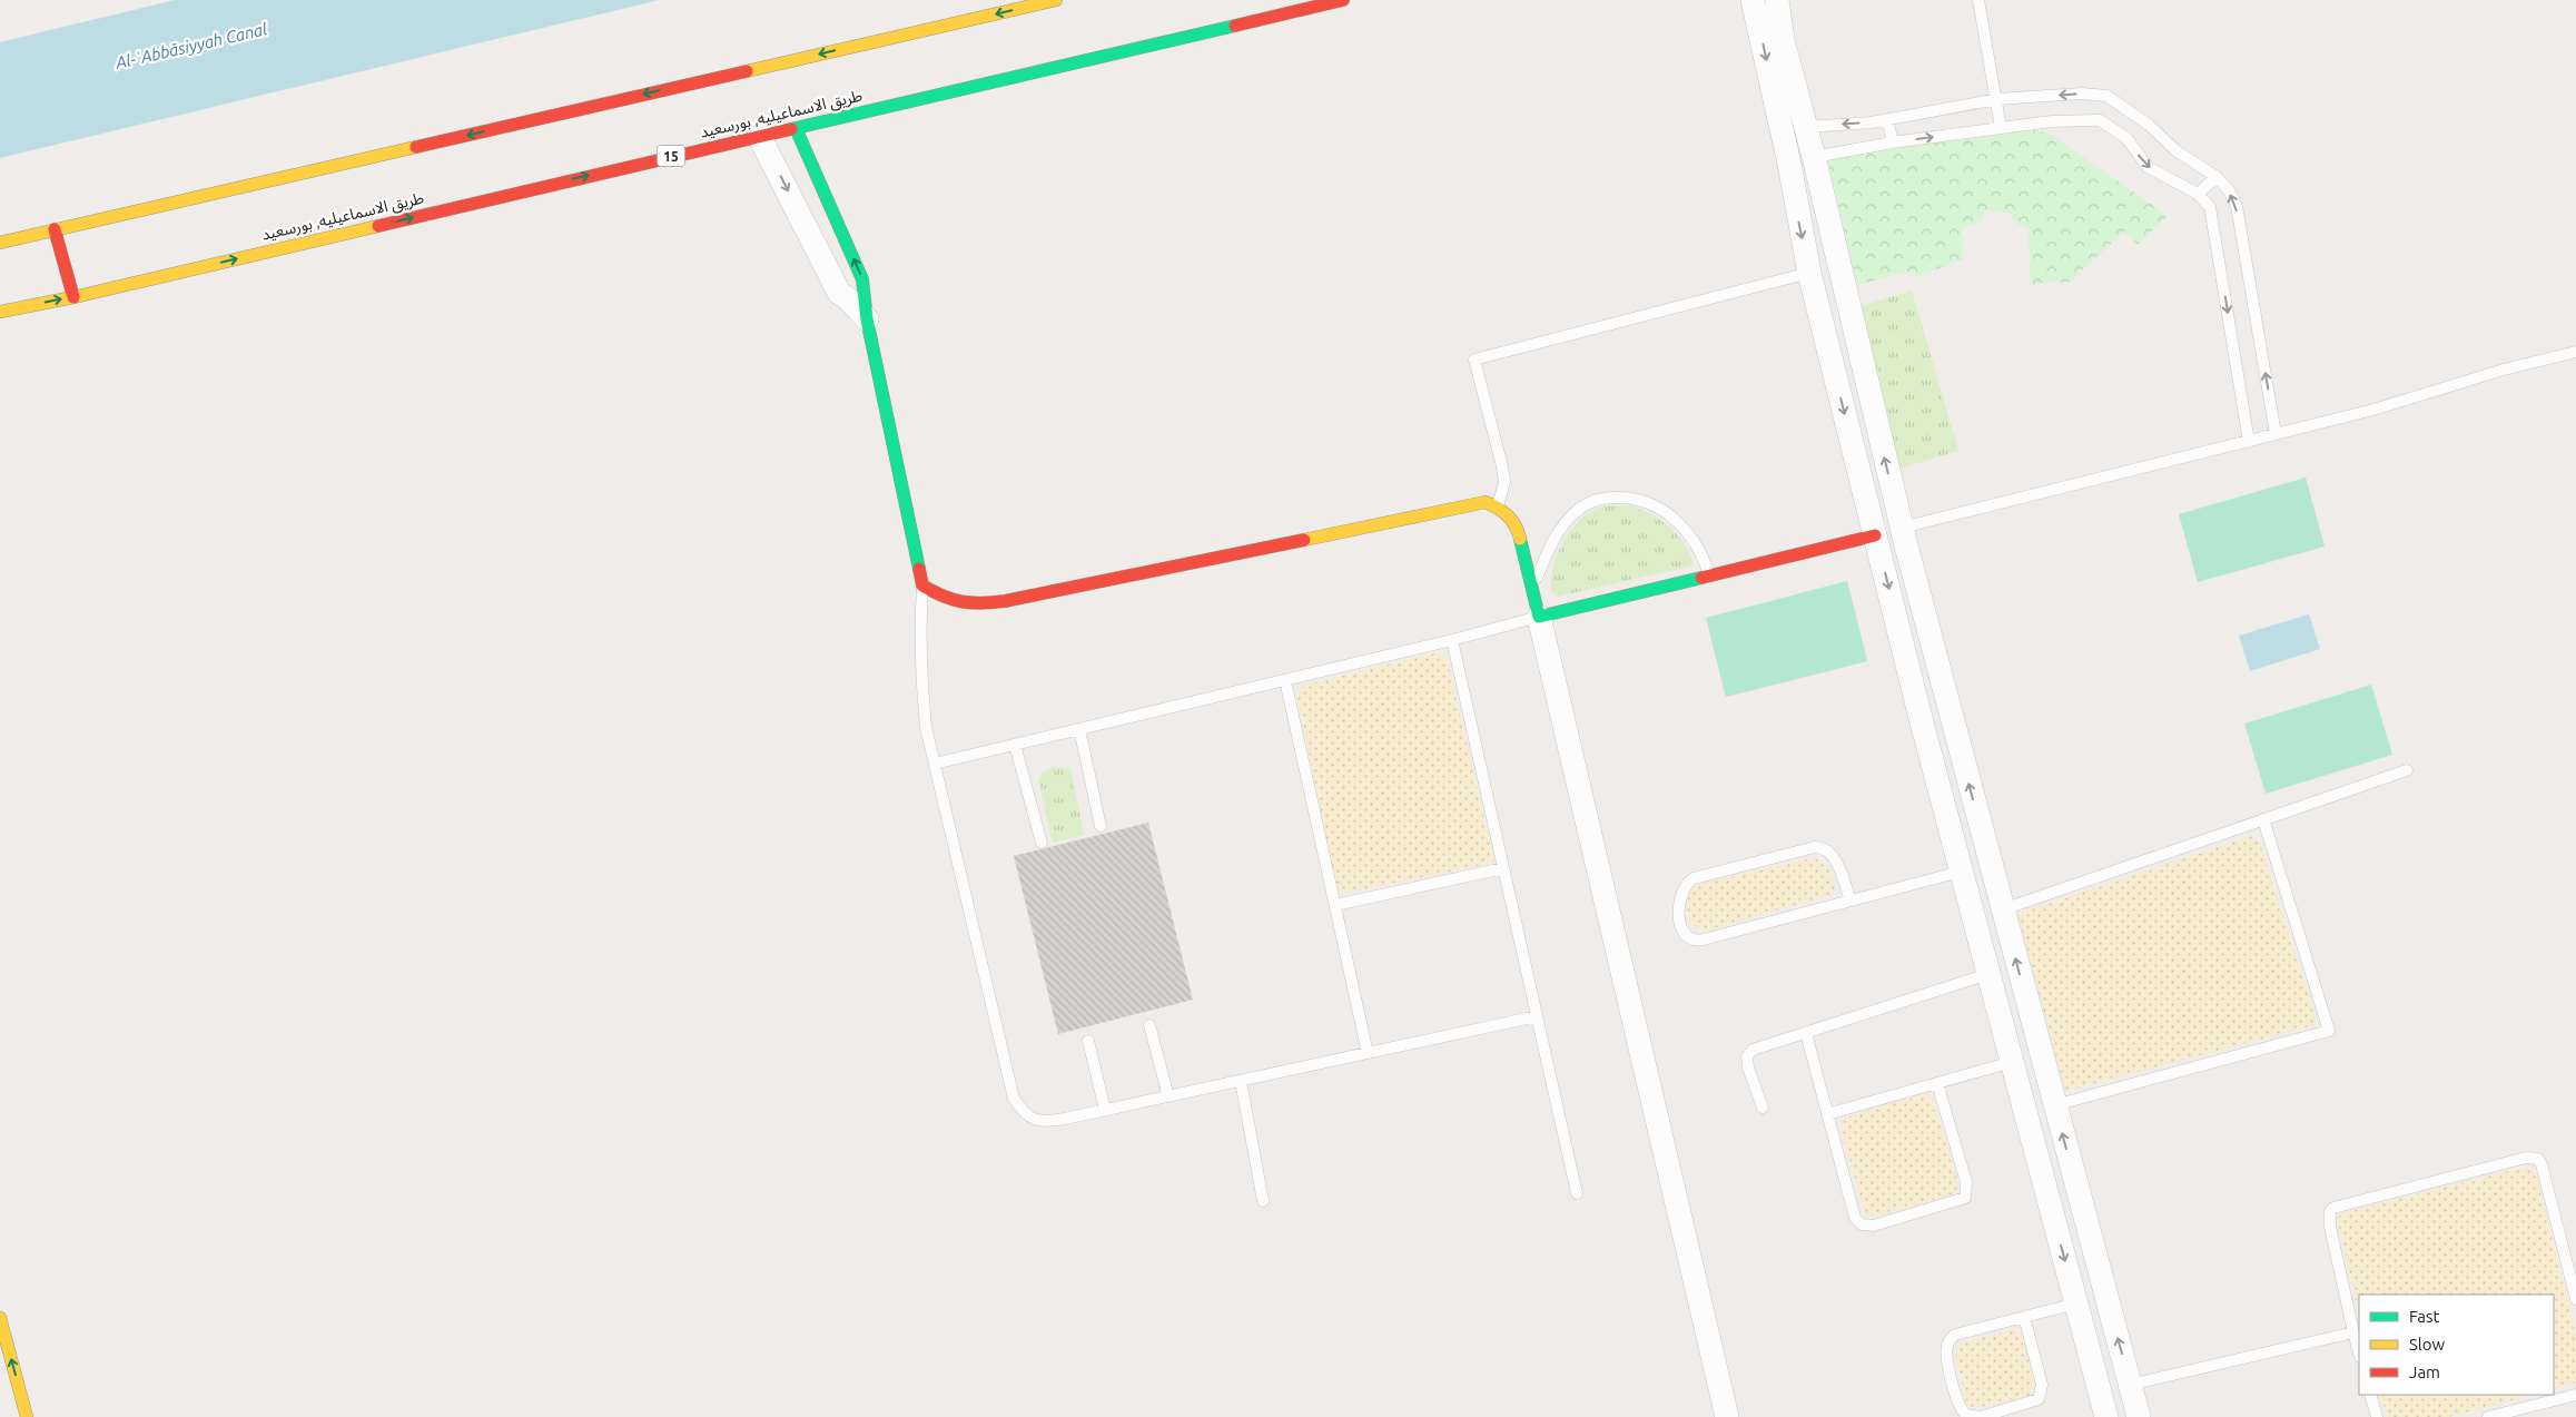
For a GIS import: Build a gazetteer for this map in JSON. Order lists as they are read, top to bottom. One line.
{"streets":{"main road":["طريق الاسماعيليه, بورسعيد","15"]},"water":["Al-ʿAbbāsiyyah Canal"],"legend":["Fast","Slow","Jam"]}
